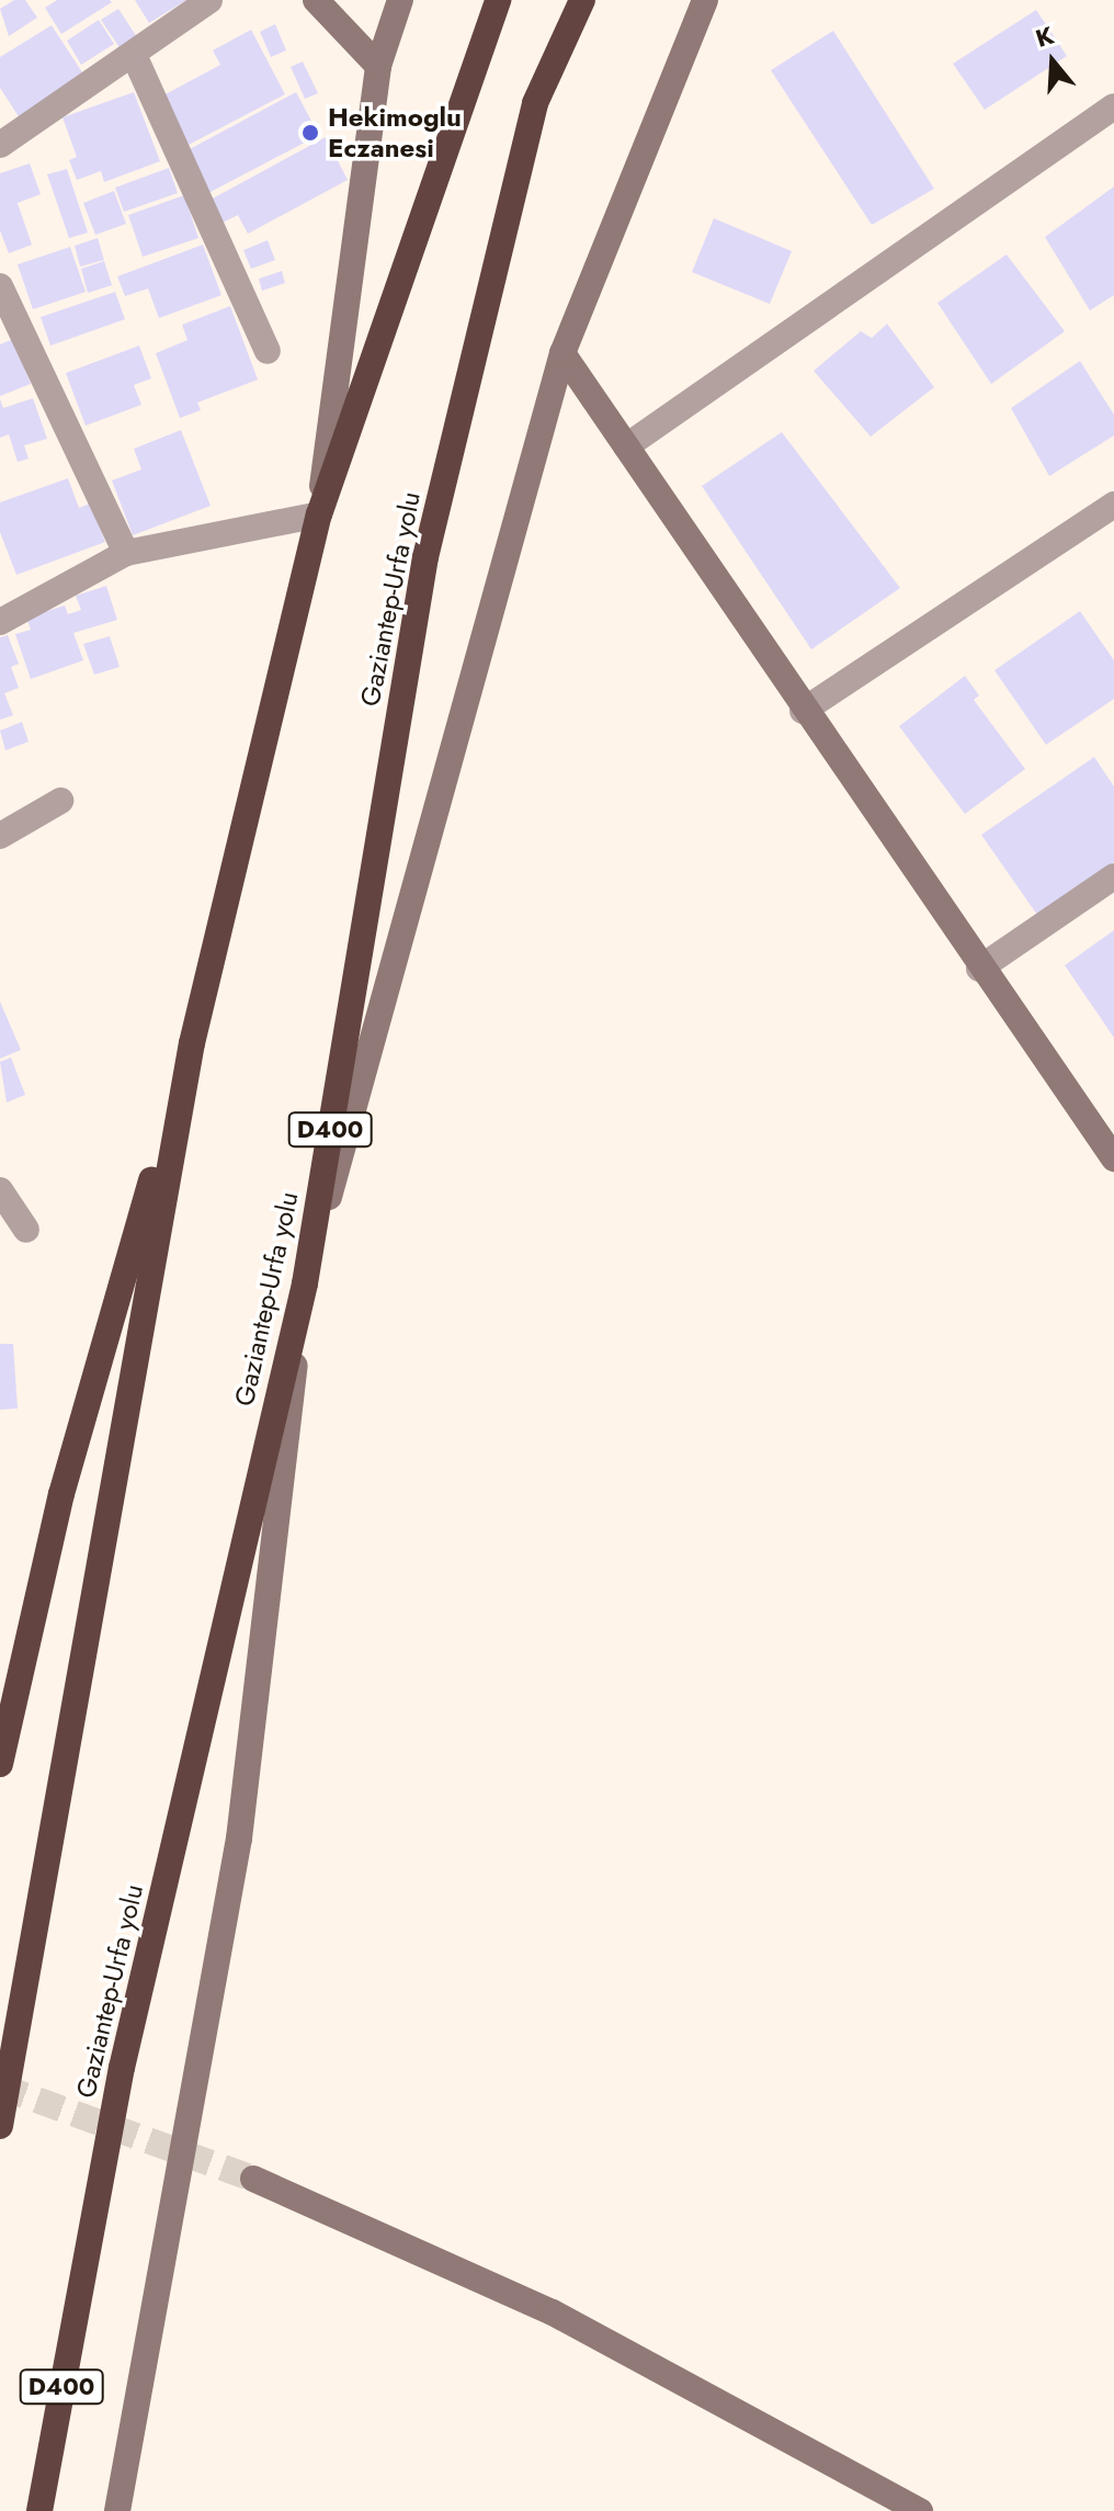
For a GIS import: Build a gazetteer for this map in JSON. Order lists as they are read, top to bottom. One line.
{"streets":{"highway":["Gaziantep-Urfa yolu","D400"]},"places":["Hekimoglu Eczanesi"],"north":"top"}
